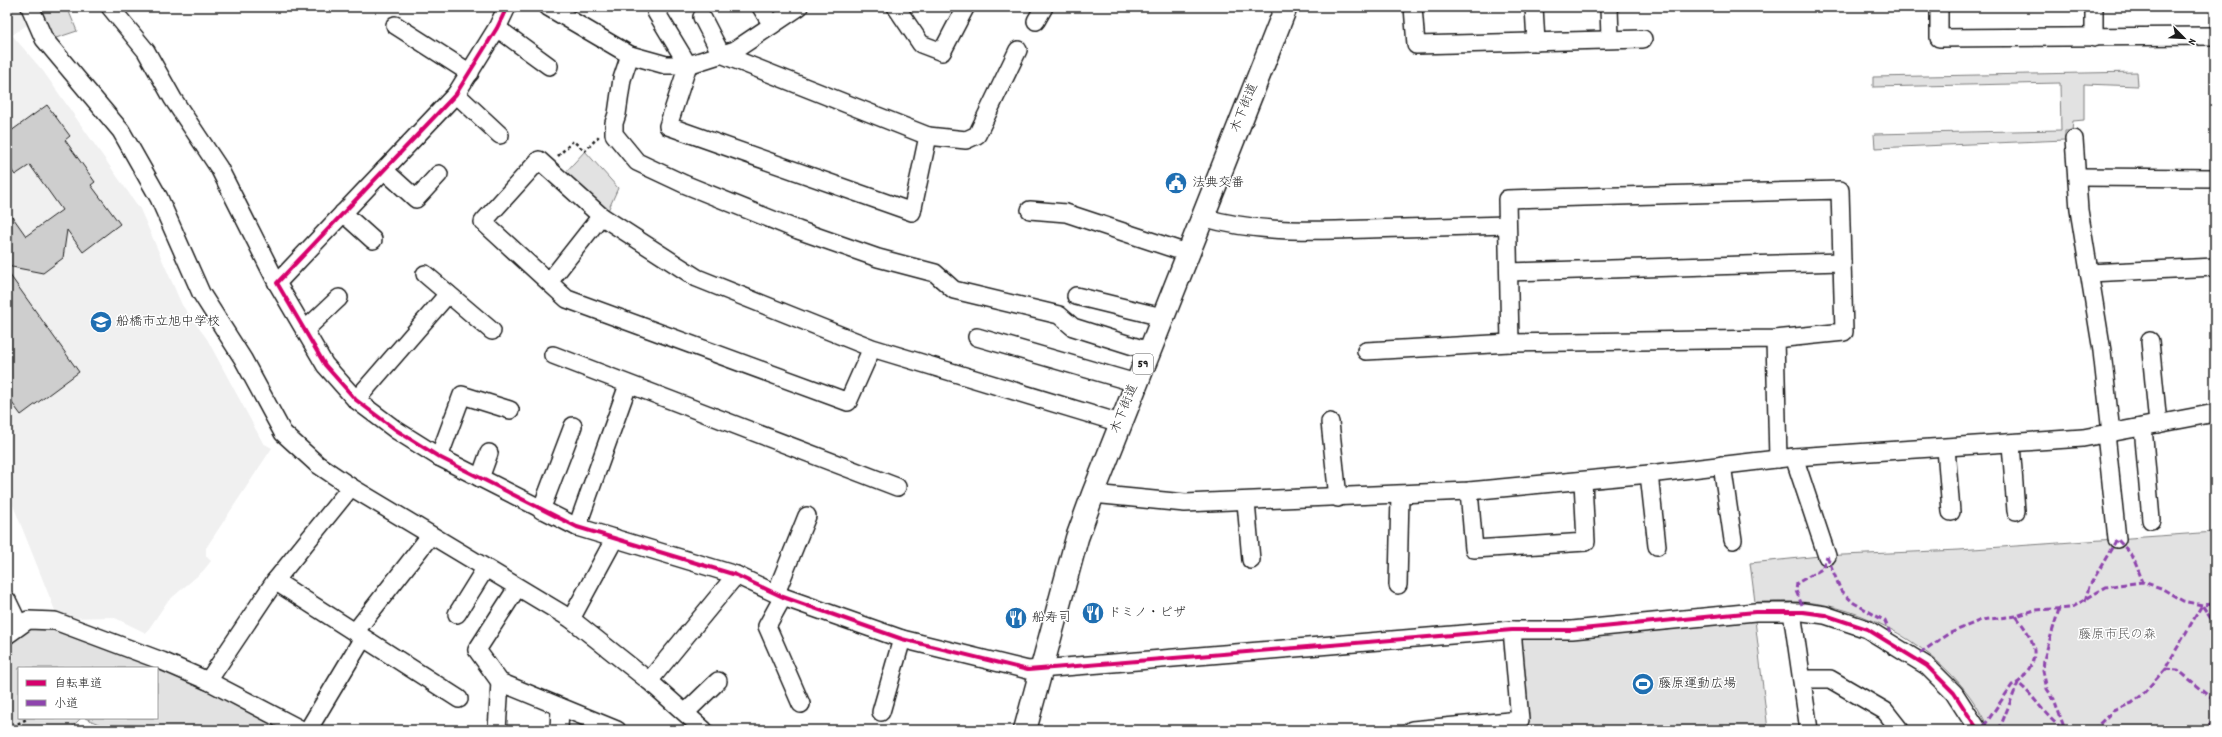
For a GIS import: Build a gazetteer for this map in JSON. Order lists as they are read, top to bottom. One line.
{"streets":{"main road":["木下街道","59"]},"parks":["藤原市民の森"],"places":{"public building":["法典交番"],"school or university":["船橋市立旭中学校"],"restaurant":["ドミノ・ピザ","船寿司"],"sports":["藤原運動広場"]},"legend":["自転車道","小道"],"north":"bottom right"}
